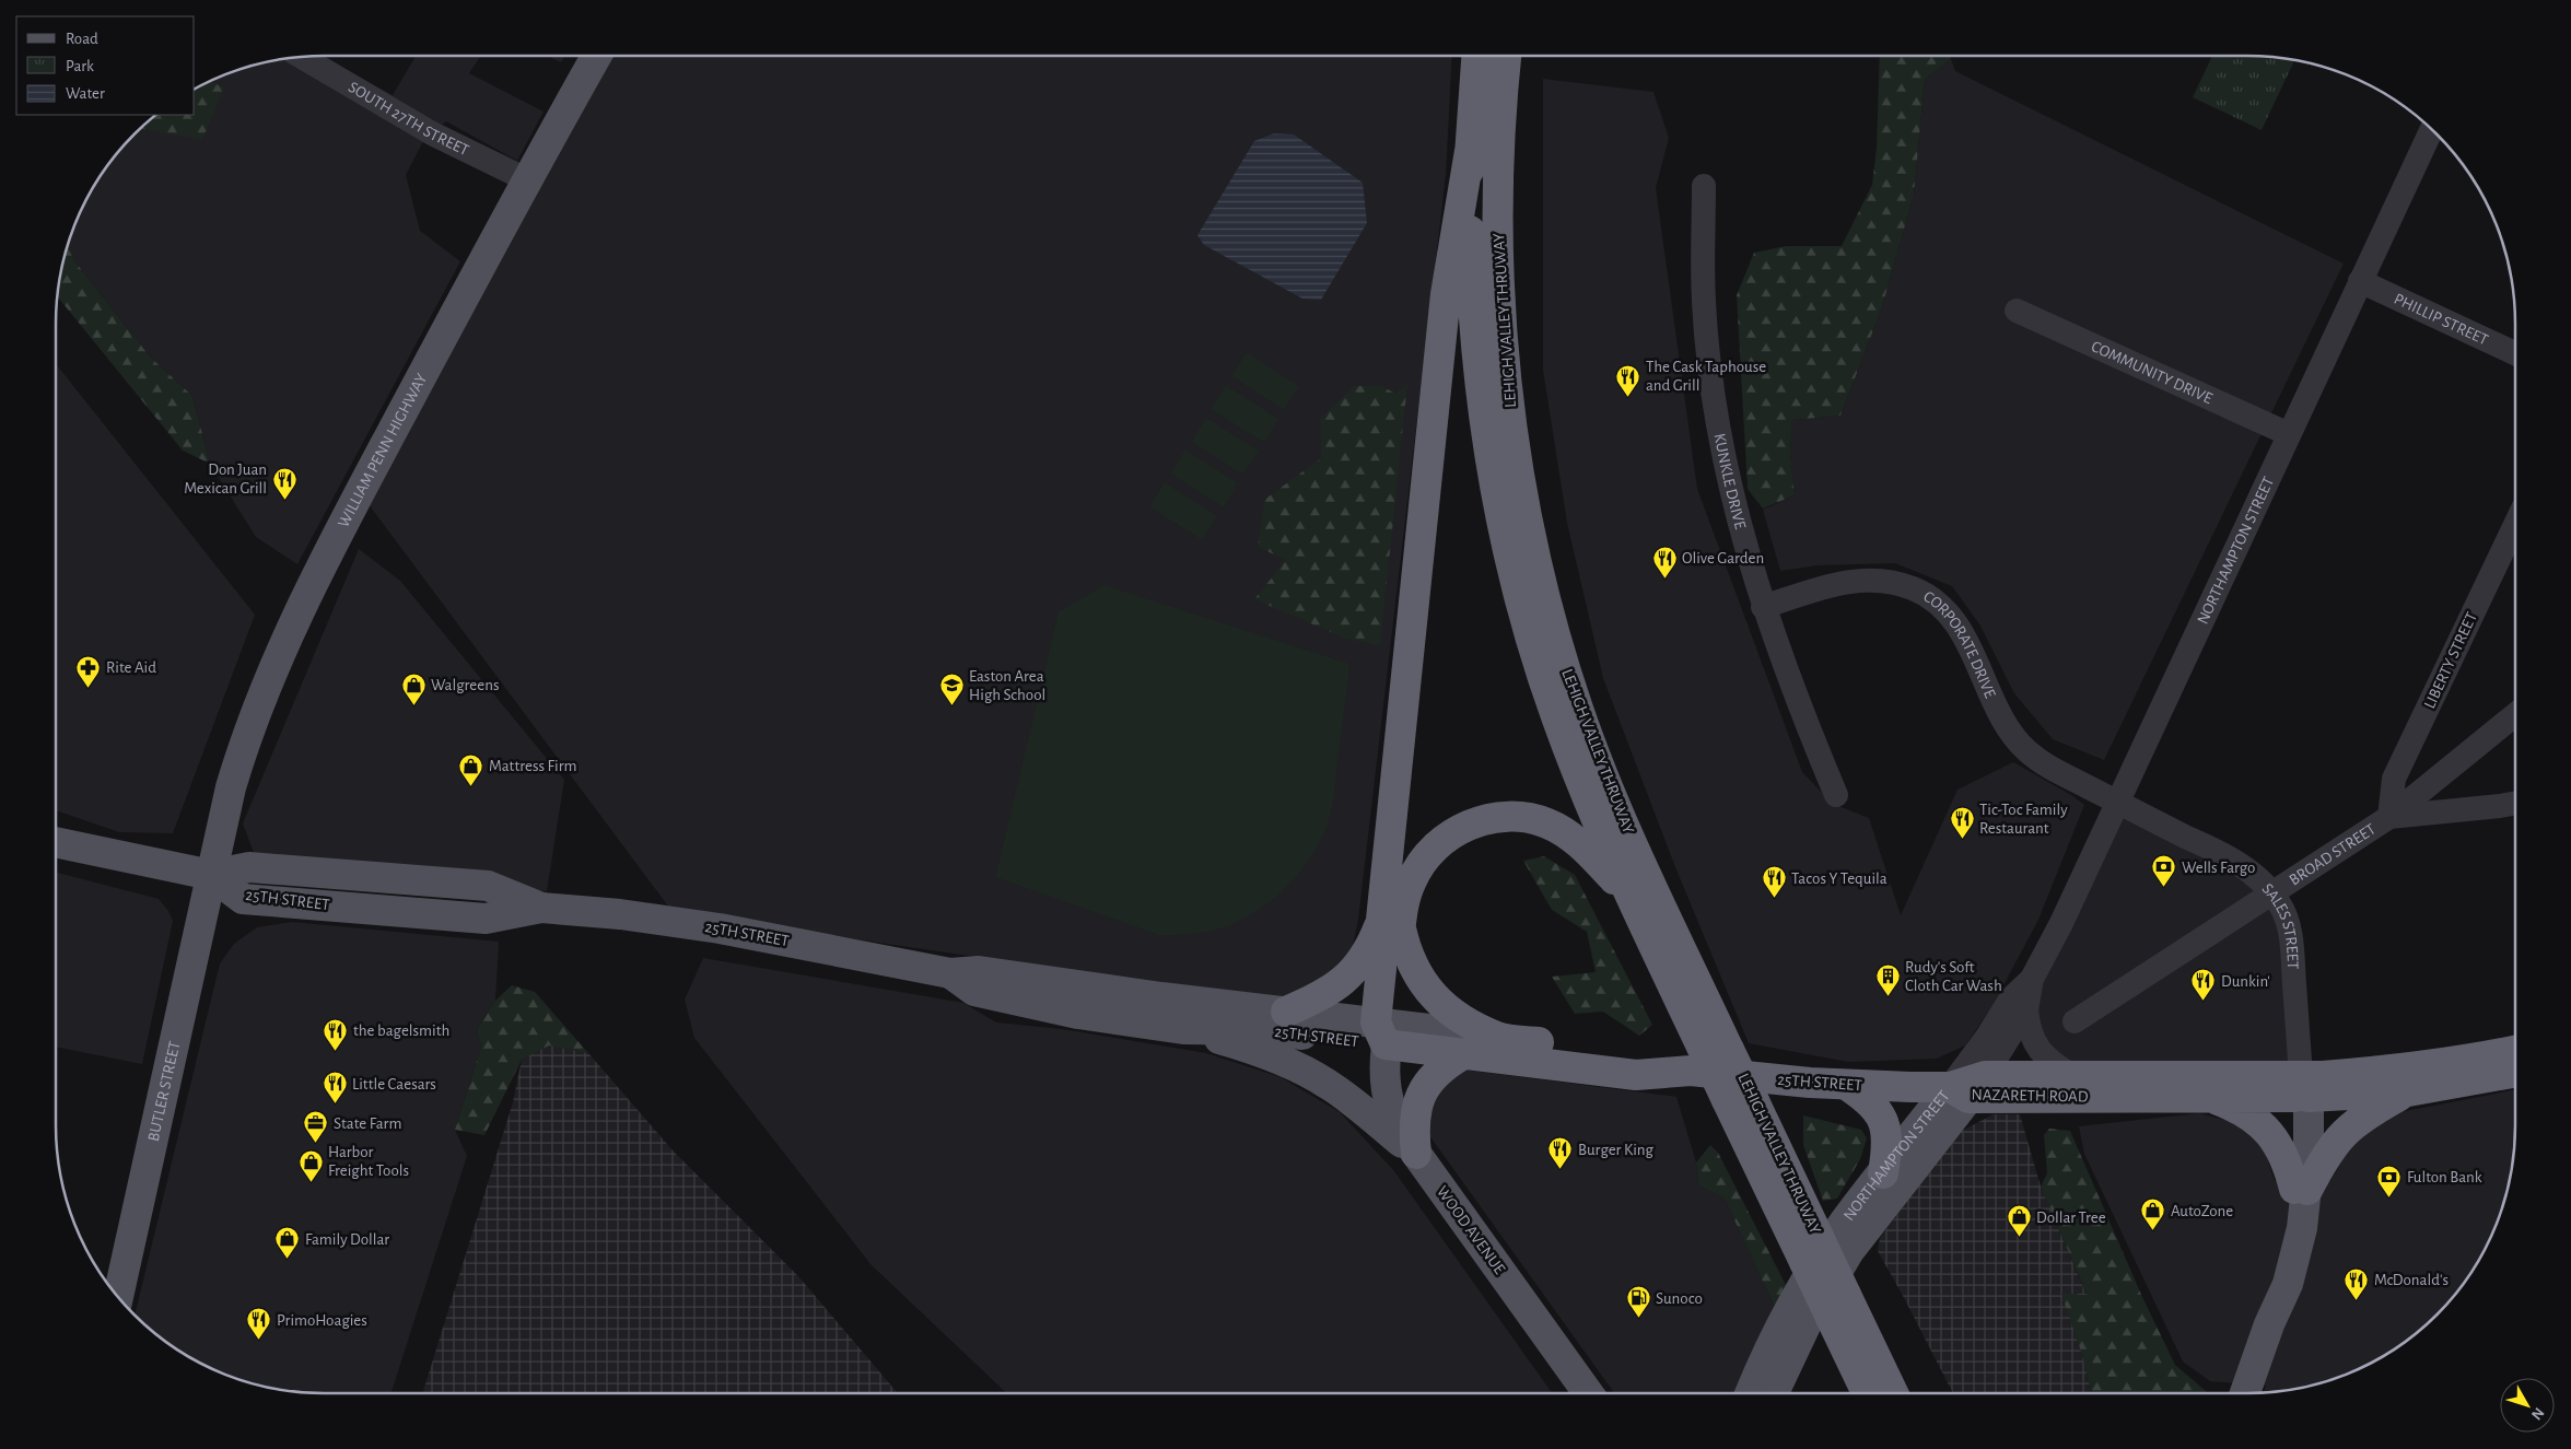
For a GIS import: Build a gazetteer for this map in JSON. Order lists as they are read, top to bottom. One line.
{"streets":{"highway":["LEHIGH VALLEY THRUWAY","25TH STREET","NAZARETH ROAD"],"main road":["WILLIAM PENN HIGHWAY","NORTHAMPTON STREET","SALES STREET","BUTLER STREET","WOOD AVENUE"],"street":["SOUTH 27TH STREET","PHILLIP STREET","COMMUNITY DRIVE","KUNKLE DRIVE","CORPORATE DRIVE","LIBERTY STREET","BROAD STREET"]},"crossings":[["SOUTH 27TH STREET","WILLIAM PENN HIGHWAY"],["PHILLIP STREET","NORTHAMPTON STREET"],["LEHIGH VALLEY THRUWAY","25TH STREET"],["COMMUNITY DRIVE","NORTHAMPTON STREET"],["WILLIAM PENN HIGHWAY","25TH STREET"],["WILLIAM PENN HIGHWAY","BUTLER STREET"],["KUNKLE DRIVE","CORPORATE DRIVE"],["NORTHAMPTON STREET","CORPORATE DRIVE"],["NORTHAMPTON STREET","25TH STREET"],["NORTHAMPTON STREET","SALES STREET"],["NORTHAMPTON STREET","NAZARETH ROAD"],["CORPORATE DRIVE","SALES STREET"],["LIBERTY STREET","BROAD STREET"],["BROAD STREET","SALES STREET"],["25TH STREET","BUTLER STREET"],["25TH STREET","NAZARETH ROAD"],["25TH STREET","WOOD AVENUE"],["SALES STREET","NAZARETH ROAD"]],"places":{"restaurant":["The Cask Taphouse and Grill","Don Juan Mexican Grill","Olive Garden","Tic-Toc Family Restaurant","Tacos Y Tequila","Dunkin'","the bagelsmith","Little Caesars","Burger King","McDonald's","PrimoHoagies"],"pharmacy":["Rite Aid"],"shop":["Walgreens","Mattress Firm","Harbor Freight Tools","AutoZone","Dollar Tree","Family Dollar"],"school or university":["Easton Area High School"],"bank":["Wells Fargo","Fulton Bank"],"building":["Rudy's Soft Cloth Car Wash"],"office":["State Farm"],"fuel station":["Sunoco"]},"legend":["Road","Park","Water"],"north":"bottom right"}
